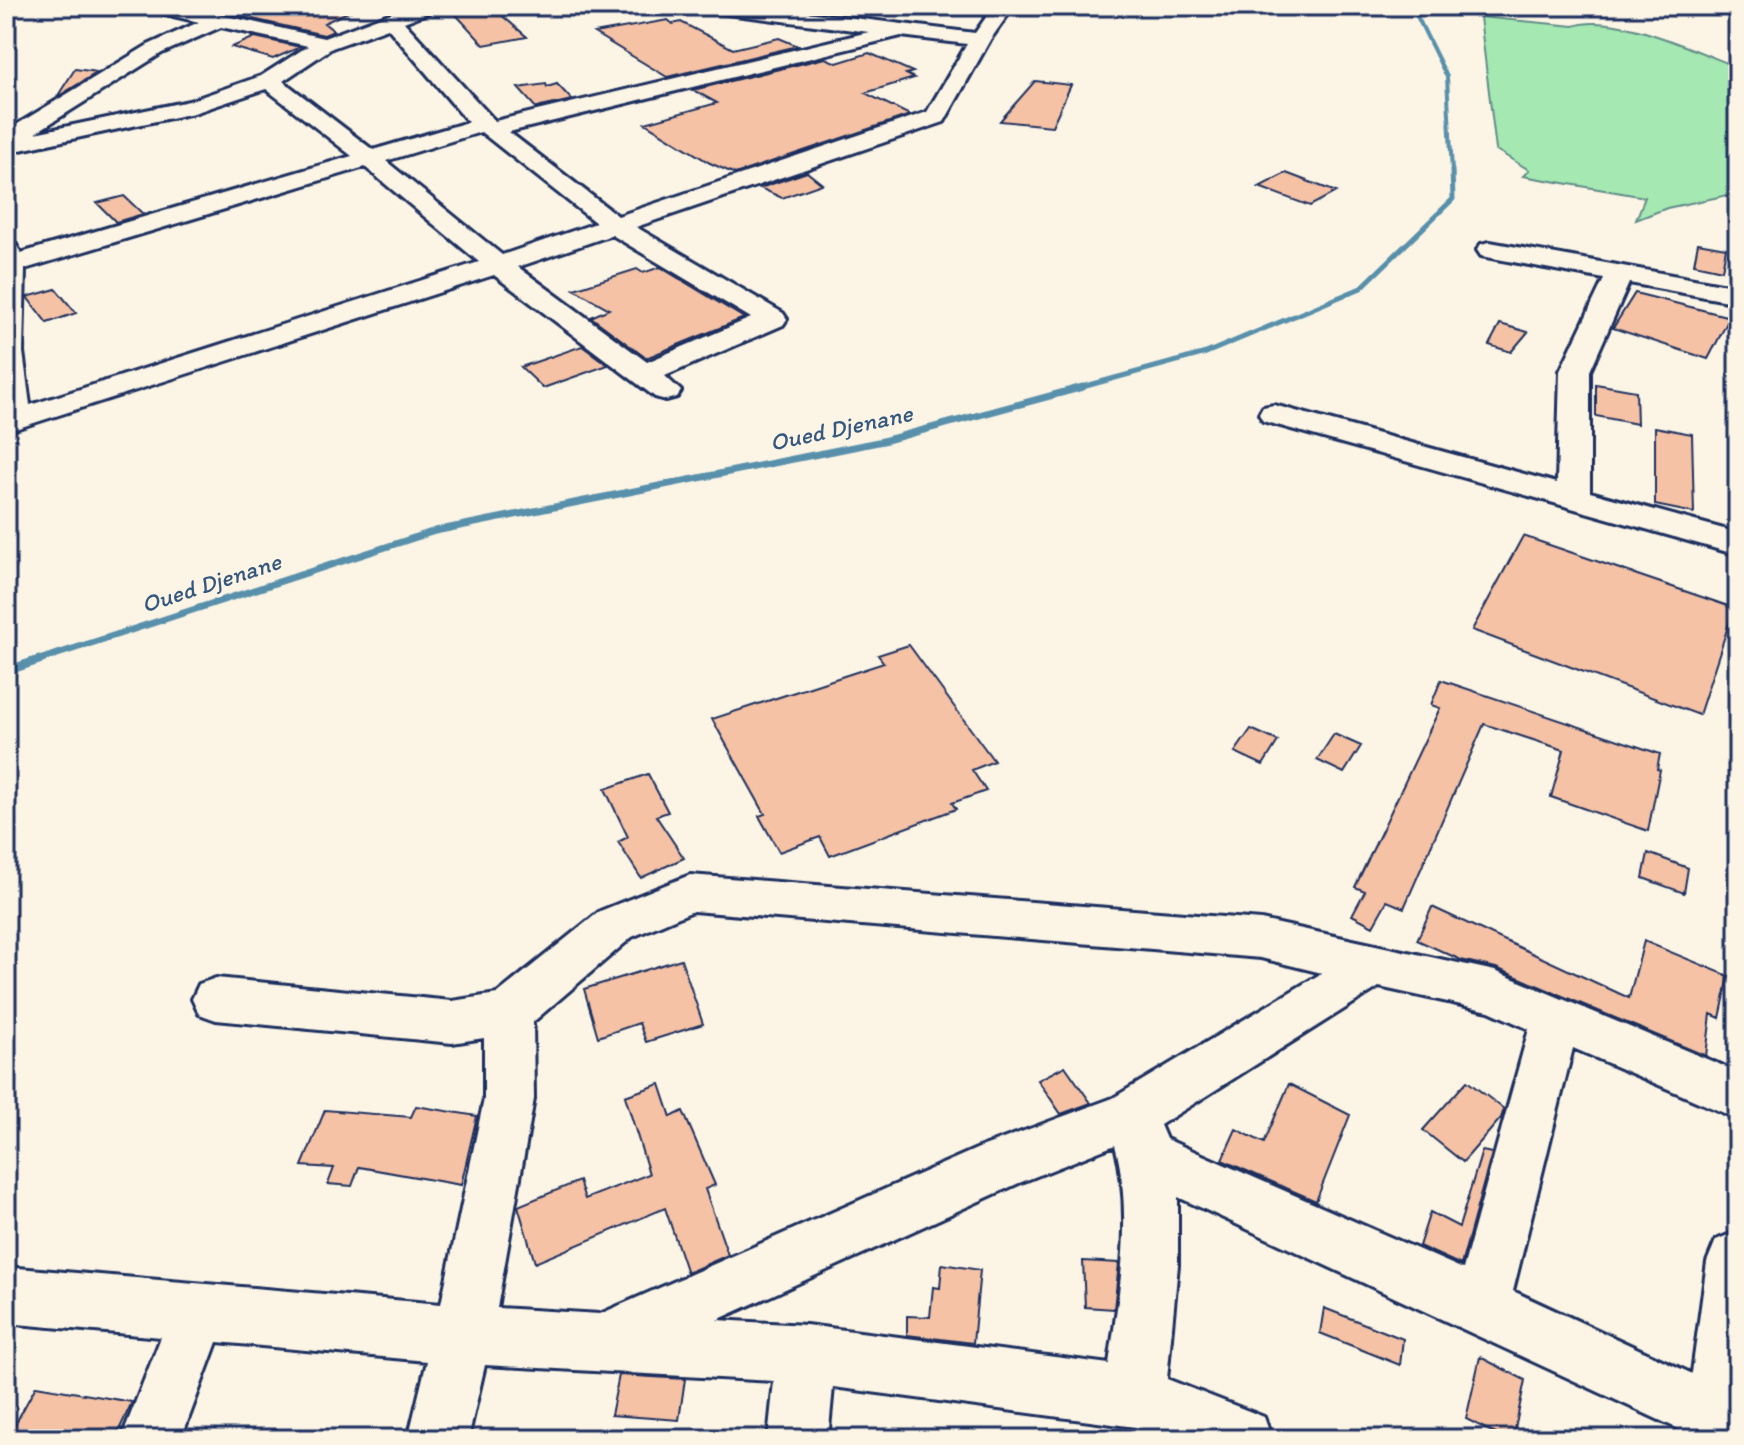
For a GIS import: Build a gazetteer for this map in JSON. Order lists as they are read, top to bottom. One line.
{"water":["Oued Djenane"]}
